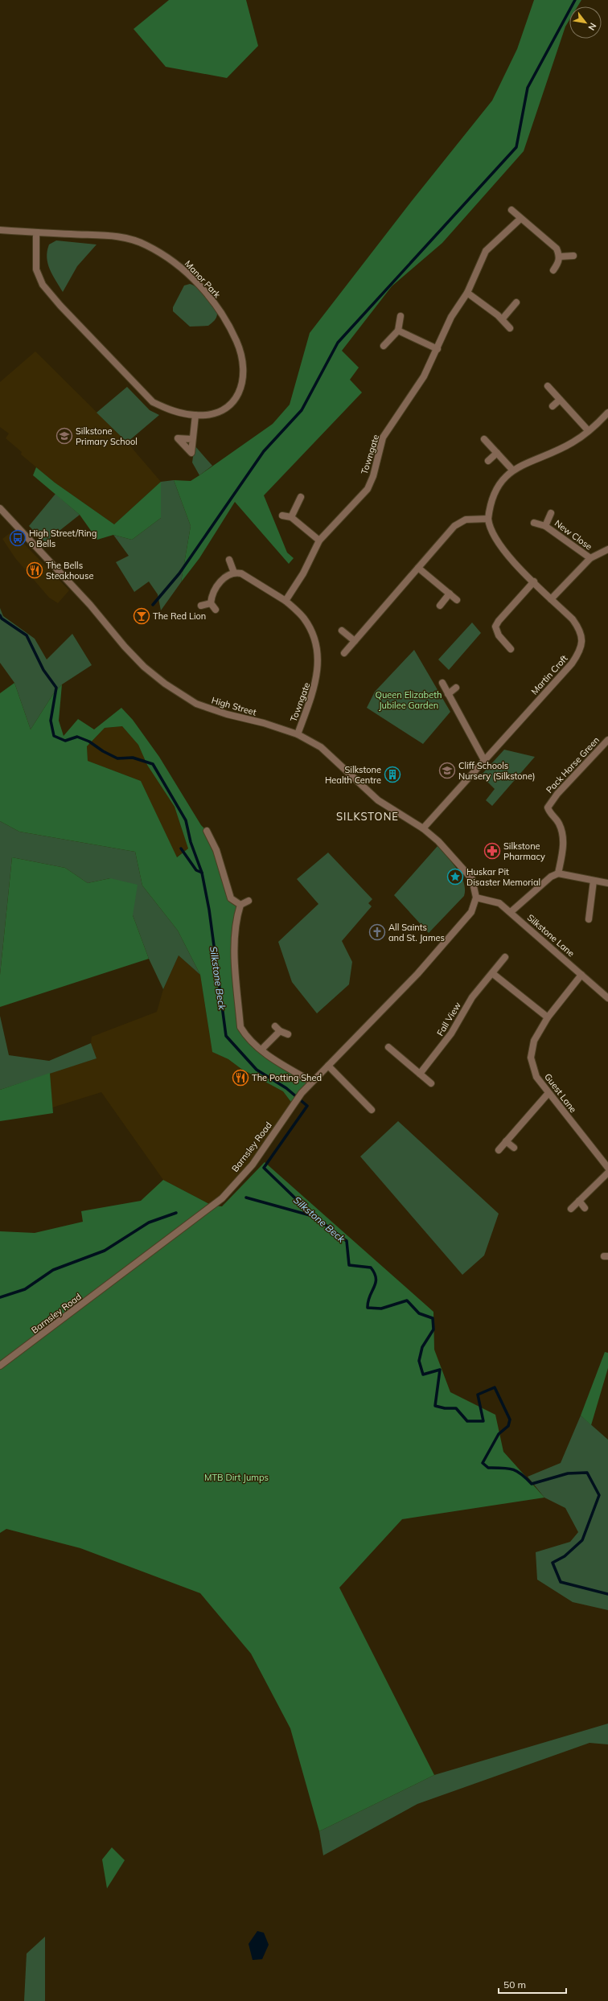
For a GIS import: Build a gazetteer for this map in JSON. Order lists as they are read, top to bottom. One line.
{"streets":{"street":["Manor Park","Towngate","New Close","Martin Croft","High Street","Pack Horse Green","Silkstone Lane","Fall View","Guest Lane","Barnsley Road"]},"crossings":[["Towngate","High Street"],["Martin Croft","High Street"],["High Street","Silkstone Lane"],["High Street","Barnsley Road"],["Silkstone Lane","Guest Lane"],["Silkstone Lane","Barnsley Road"]],"districts":["SILKSTONE"],"water":["Silkstone Beck"],"parks":["Queen Elizabeth Jubilee Garden","MTB Dirt Jumps"],"places":{"school or university":["Silkstone Primary School","Cliff Schools Nursery (Silkstone)"],"bus stop":["High Street/Ring o Bells"],"restaurant":["The Bells Steakhouse","The Potting Shed"],"bar":["The Red Lion"],"building":["Silkstone Health Centre"],"pharmacy":["Silkstone Pharmacy"],"place":["Huskar Pit Disaster Memorial"],"church":["All Saints and St. James"]},"scale_bar":"50 m","north":"bottom right"}
